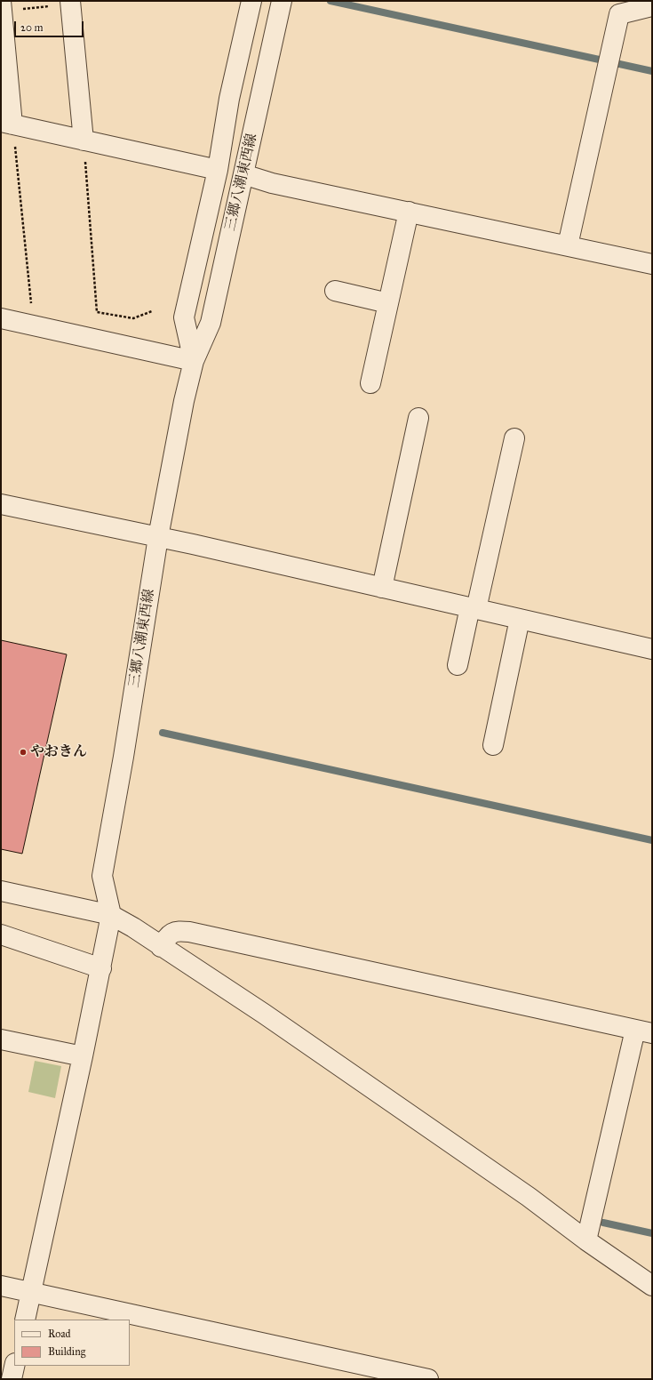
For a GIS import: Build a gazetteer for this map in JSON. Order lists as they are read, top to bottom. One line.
{"streets":{"street":["三郷八潮東西線"]},"places":["やおきん"],"legend":["Road","Building"],"scale_bar":"20 m"}
